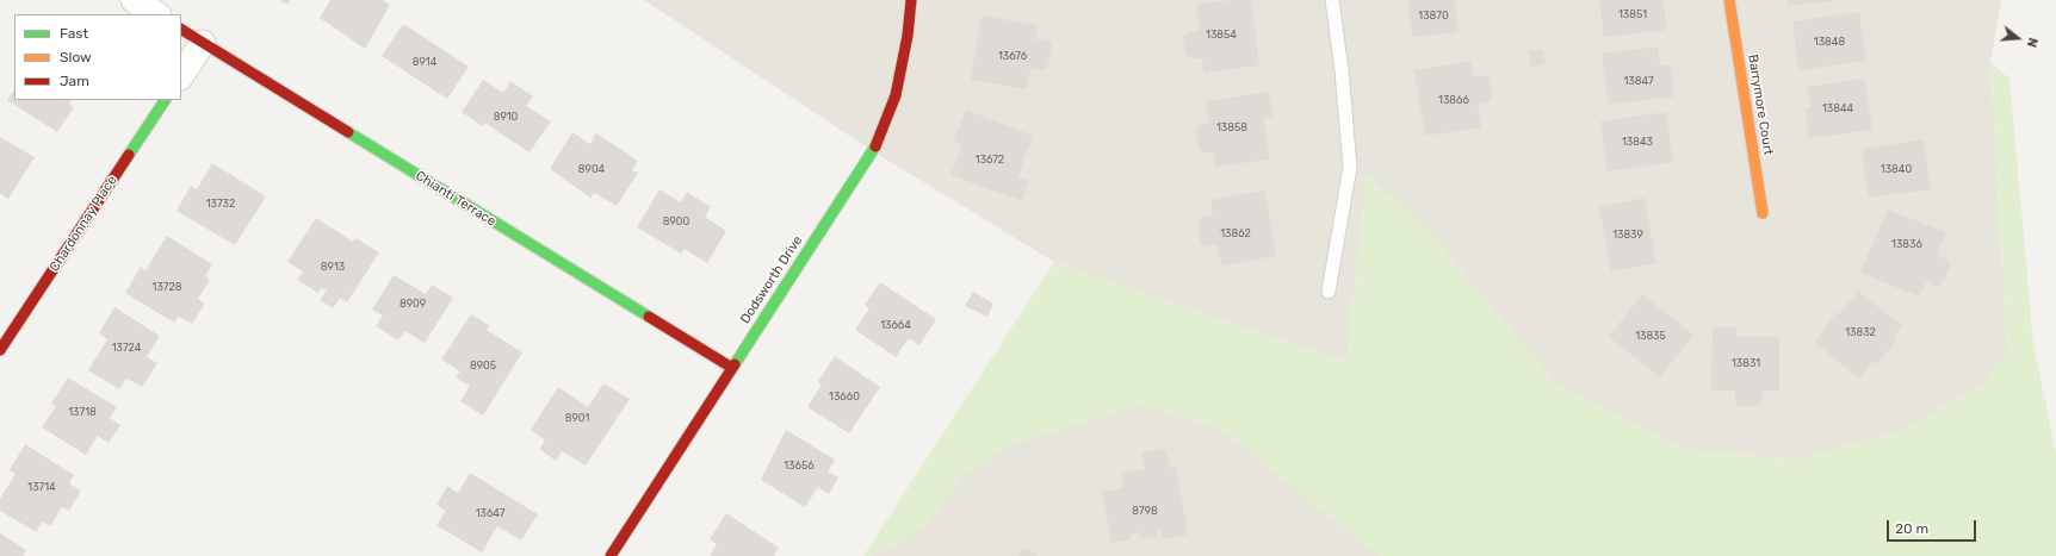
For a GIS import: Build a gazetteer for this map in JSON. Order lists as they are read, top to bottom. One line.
{"streets":{"street":["Barrymore Court","Chianti Terrace","Chardonnay Place","Dodsworth Drive"]},"crossings":[["Chianti Terrace","Dodsworth Drive"]],"house_numbers":["13851","13870","13854","13848","13676","8914","13847","13866","13844","8910","13858","13843","13672","8904","13840","13732","8900","13862","13839","13836","8913","13728","8909","13664","13832","13835","13724","13831","8905","13660","13718","8901","13656","13714","8798","13647"],"legend":["Fast","Slow","Jam"],"scale_bar":"20 m","north":"right"}
